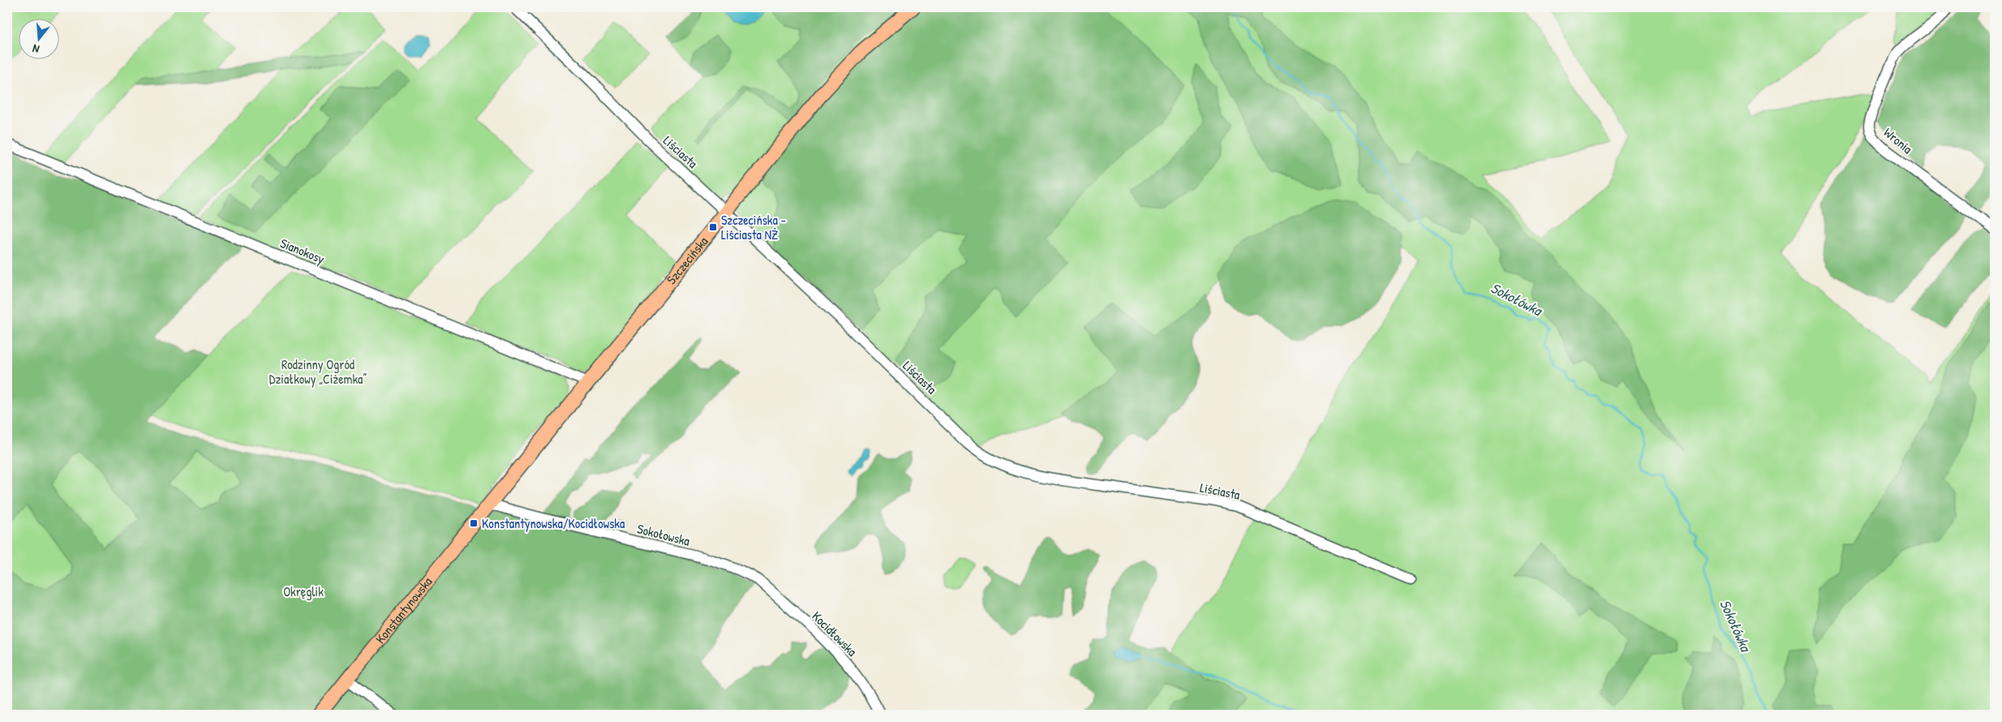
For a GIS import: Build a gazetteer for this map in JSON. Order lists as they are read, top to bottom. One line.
{"streets":{"main road":["Szczecińska","Konstantynowska"],"street":["Wronia","Liściasta","Sianokosy","Sokołowska","Kocidłowska"]},"crossings":[["Liściasta","Szczecińska"],["Sianokosy","Szczecińska"],["Szczecińska","Sokołowska"],["Szczecińska","Konstantynowska"],["Sokołowska","Konstantynowska"],["Sokołowska","Kocidłowska"]],"water":["Sokołówka"],"parks":["Rodzinny Ogród Działkowy „Ciżemka”","Okręglik"],"places":{"transit":["Szczecińska - Liściasta NŻ","Konstantynowska/Kocidłowska"]},"north":"bottom"}
